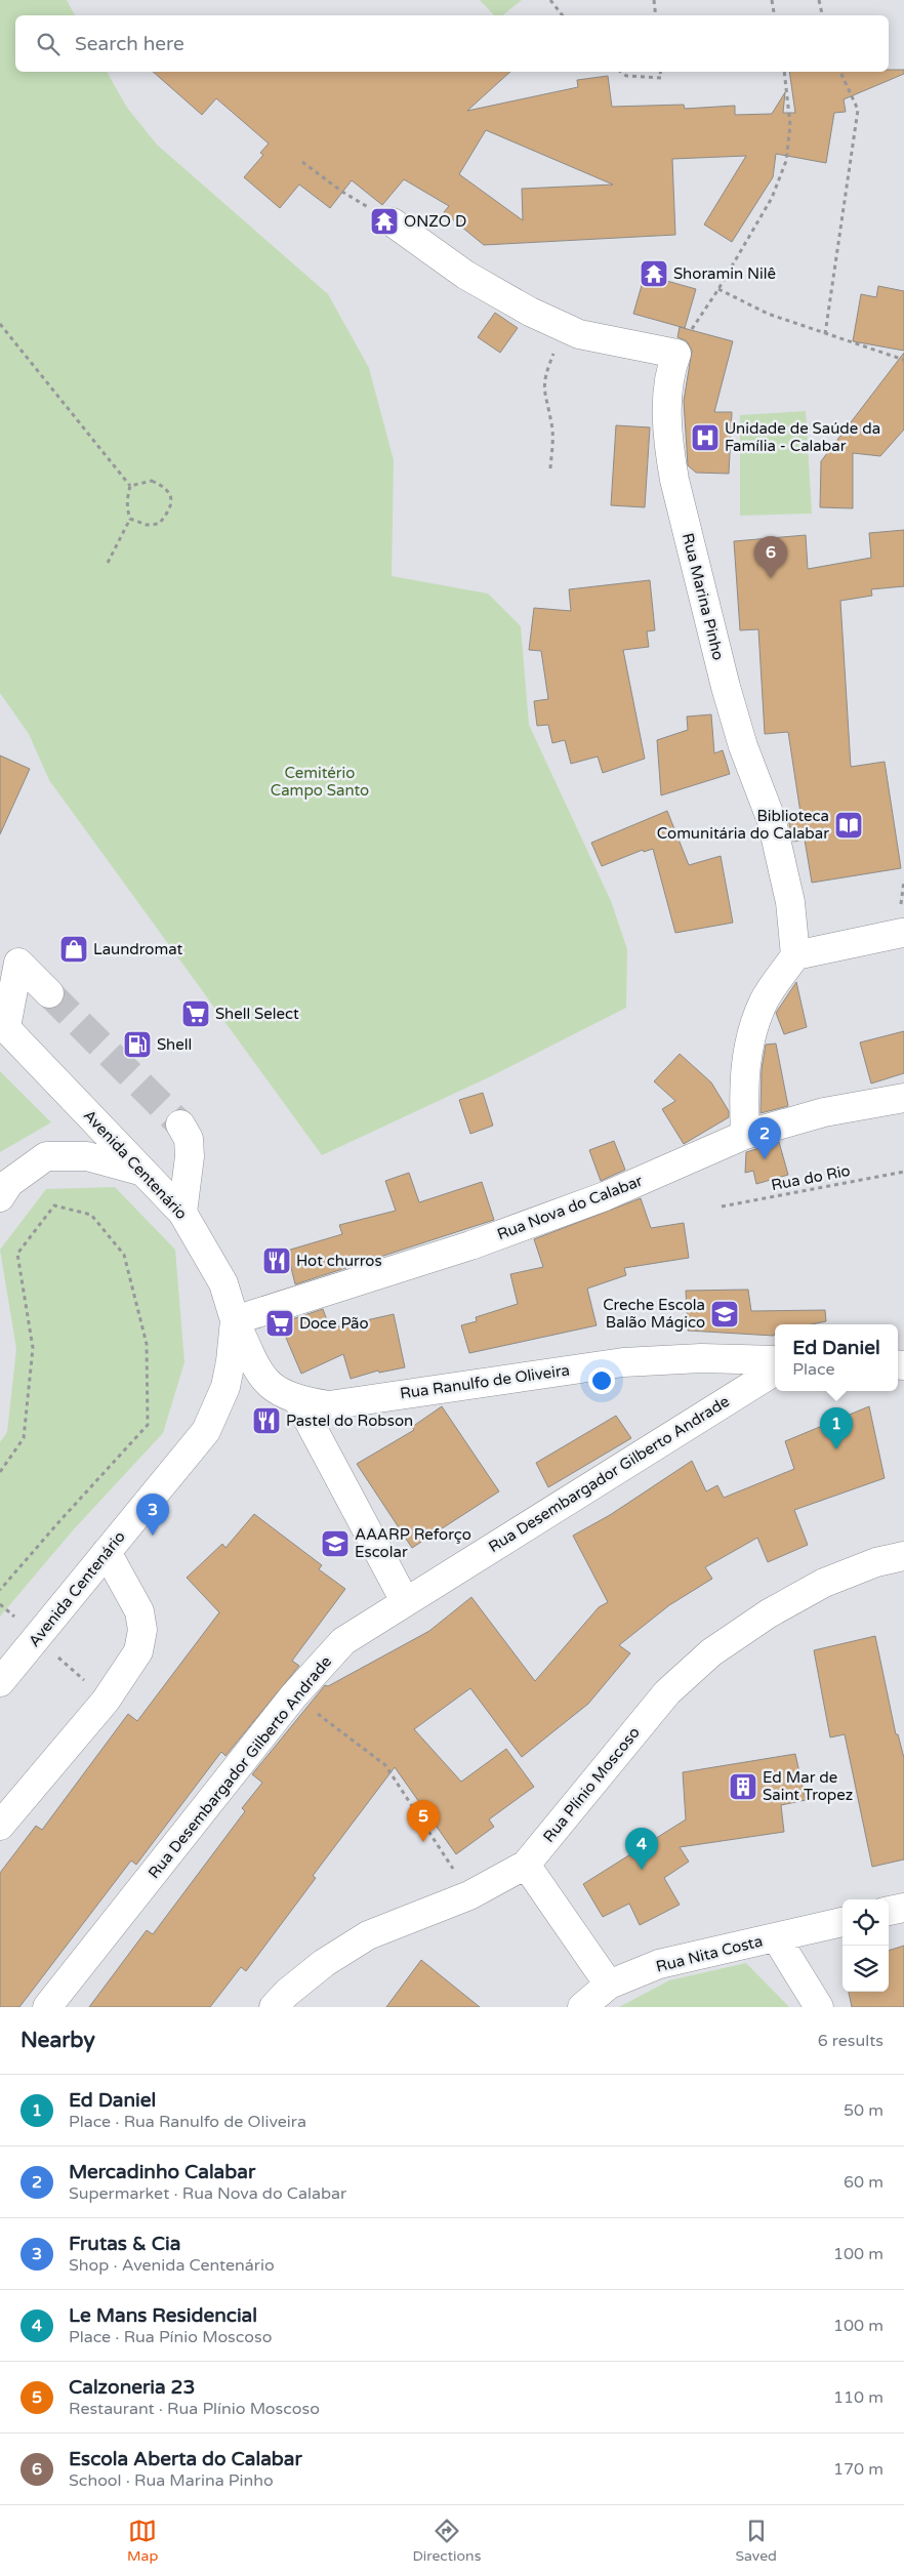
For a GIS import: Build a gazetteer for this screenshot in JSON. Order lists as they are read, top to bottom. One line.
{"streets":{"street":["Rua Marina Pinho","Avenida Centenário","Rua Nova do Calabar","Rua Ranulfo de Oliveira","Rua Desembargador Gilberto Andrade","Rua Plínio Moscoso","Rua Nita Costa"],"path":["Rua do Rio"]},"crossings":[["Avenida Centenário","Rua Nova do Calabar"],["Avenida Centenário","Rua Ranulfo de Oliveira"],["Rua Nova do Calabar","Rua Ranulfo de Oliveira"]],"parks":["Cemitério Campo Santo"],"places":{"temple":["ONZO D","Shoramin Nilê"],"hospital":["Unidade de Saúde da Família - Calabar"],"library":["Biblioteca Comunitária do Calabar"],"shop":["Laundromat"],"supermarket":["Shell Select","Doce Pão"],"fuel station":["Shell"],"restaurant":["Hot churros","Pastel do Robson"],"school or university":["Creche Escola Balão Mágico","AAARP Reforço Escolar"],"building":["Ed Mar de Saint Tropez"]},"page":{"search":"Search here","pins":["6","2","1","3","5","4"],"popup":["Ed Daniel","Place"],"heading":["Nearby","6 results"],"list":[{"mark":"1","name":"Ed Daniel","note":"Place · Rua Ranulfo de Oliveira","value":"50 m"},{"mark":"2","name":"Mercadinho Calabar","note":"Supermarket · Rua Nova do Calabar","value":"60 m"},{"mark":"3","name":"Frutas & Cia","note":"Shop · Avenida Centenário","value":"100 m"},{"mark":"4","name":"Le Mans Residencial","note":"Place · Rua Pínio Moscoso","value":"100 m"},{"mark":"5","name":"Calzoneria 23","note":"Restaurant · Rua Plínio Moscoso","value":"110 m"},{"mark":"6","name":"Escola Aberta do Calabar","note":"School · Rua Marina Pinho","value":"170 m"}],"nav":["Map","Directions","Saved"]}}
